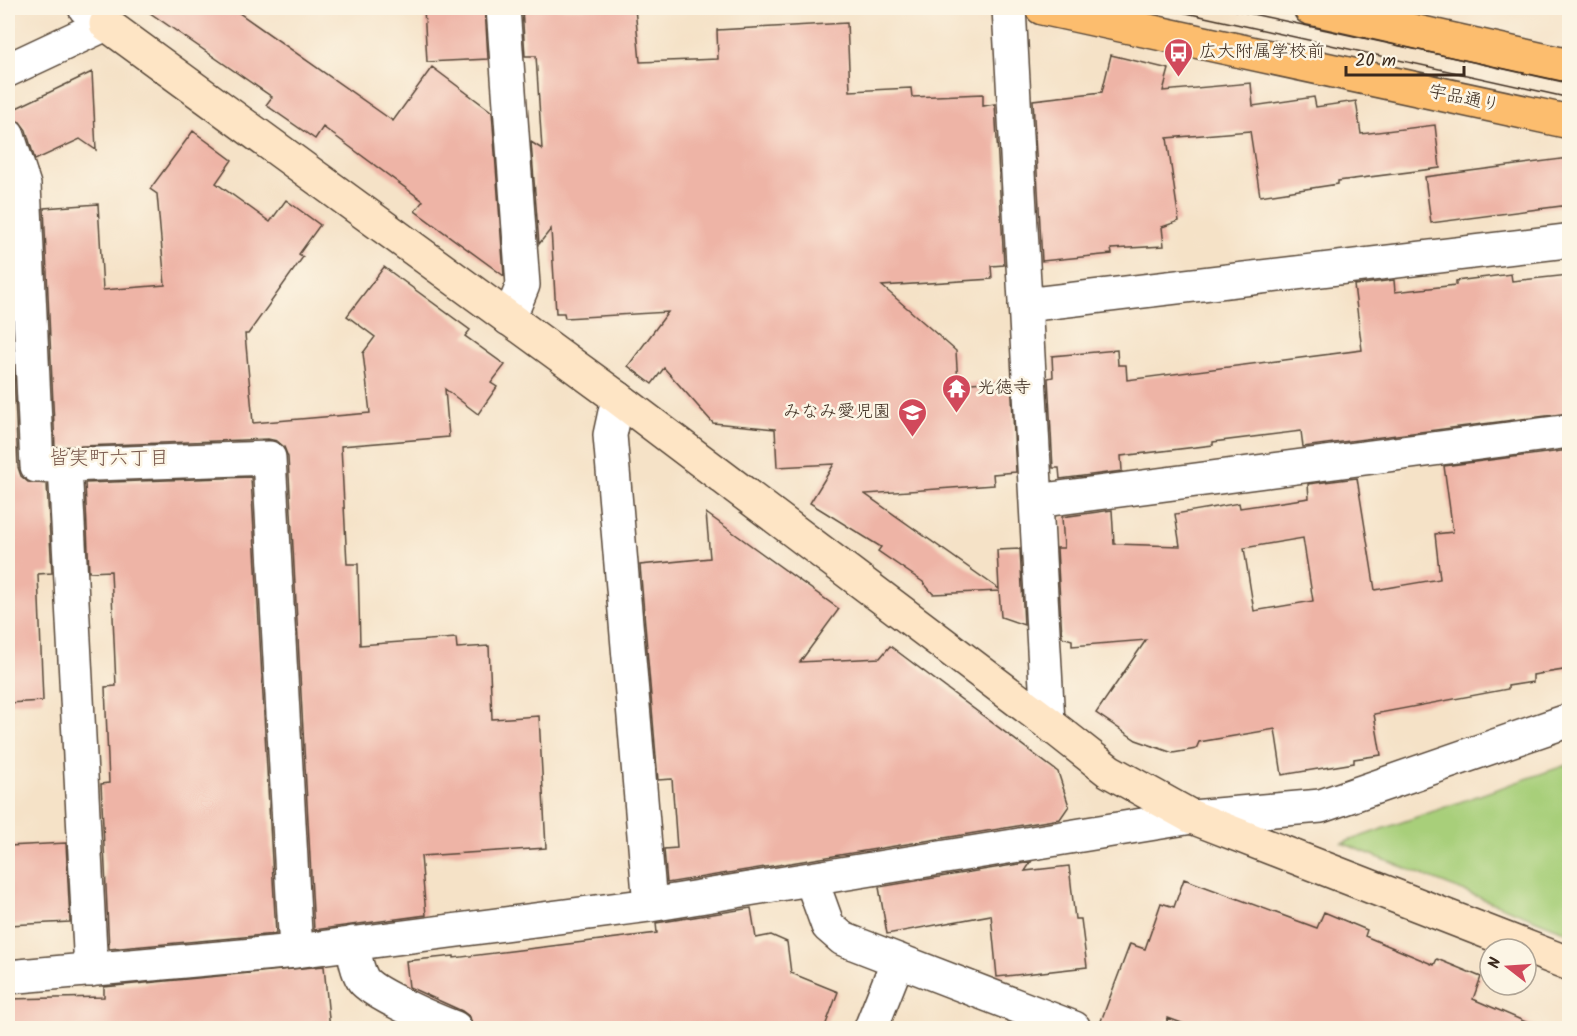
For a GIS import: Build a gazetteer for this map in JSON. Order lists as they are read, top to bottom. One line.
{"streets":{"highway":["宇品通り"]},"districts":["皆実町六丁目"],"places":{"bus stop":["広大附属学校前"],"temple":["光徳寺"],"school or university":["みなみ愛児園"]},"scale_bar":"20 m","north":"left"}
